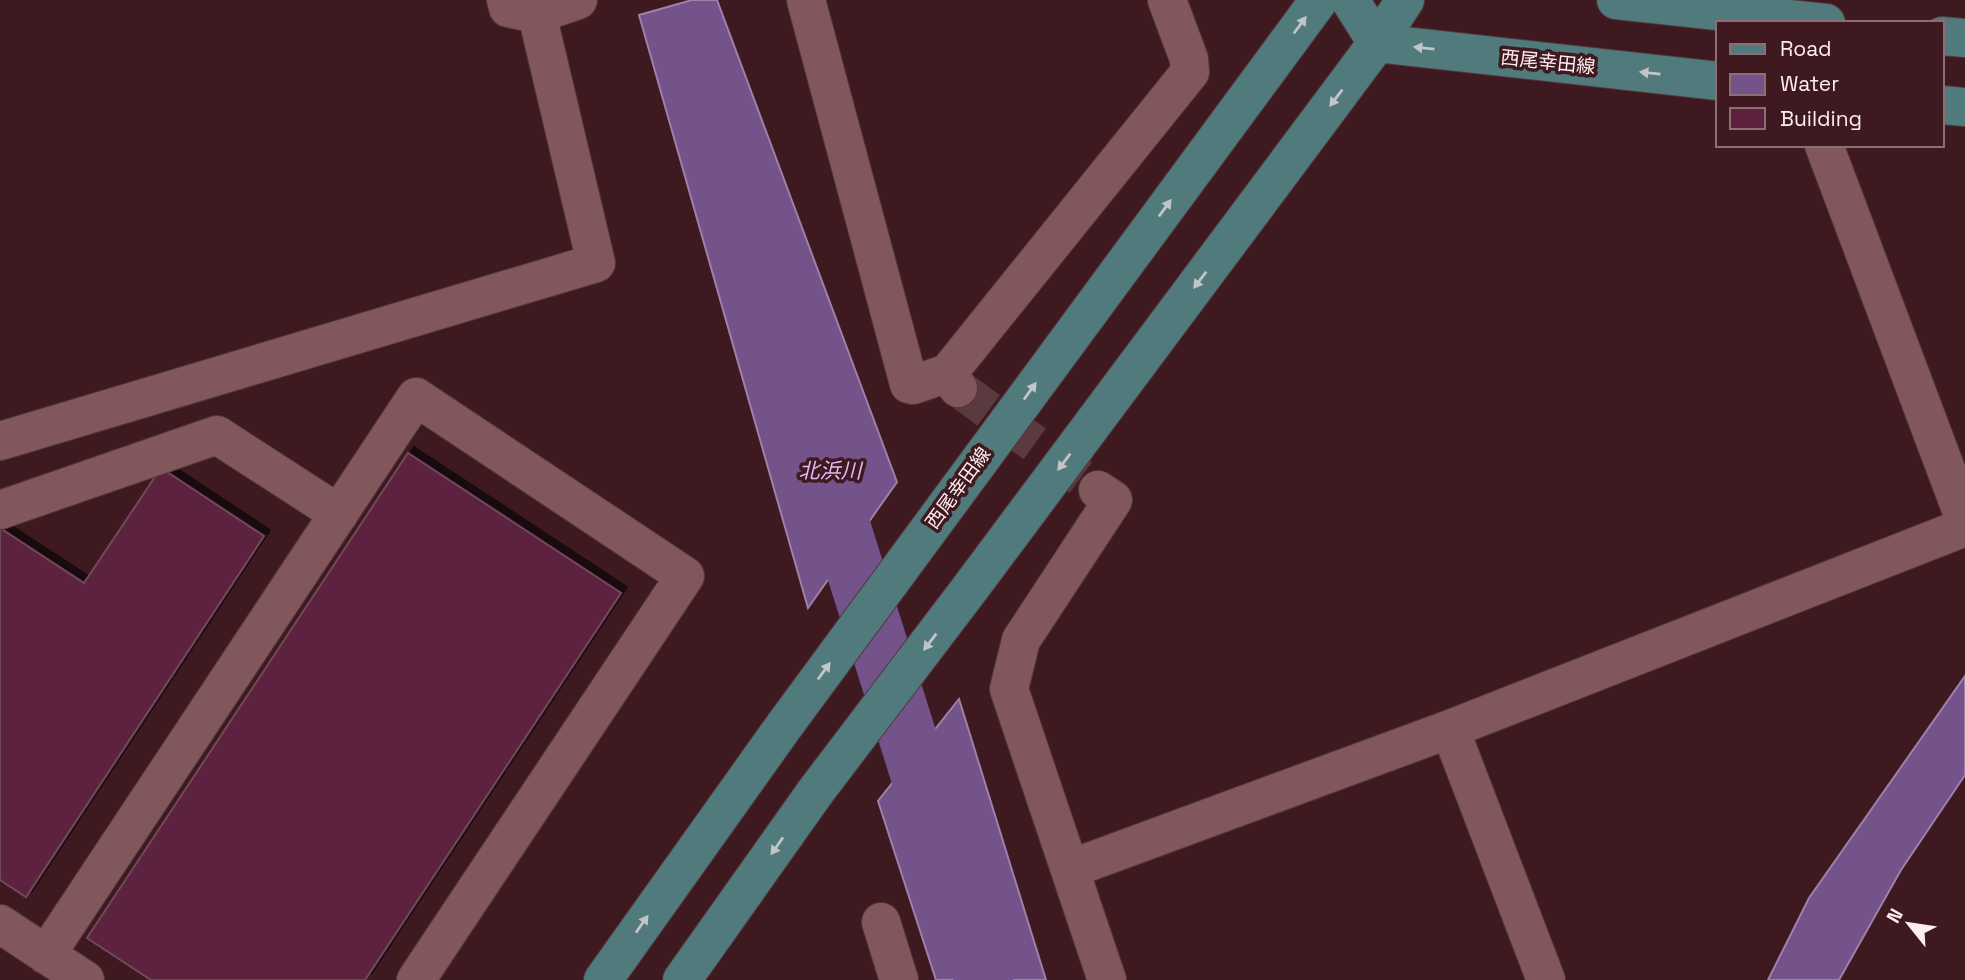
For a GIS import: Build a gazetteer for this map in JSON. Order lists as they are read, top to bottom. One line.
{"streets":{"main road":["西尾幸田線"]},"water":["北浜川"],"legend":["Road","Water","Building"],"north":"top left"}
